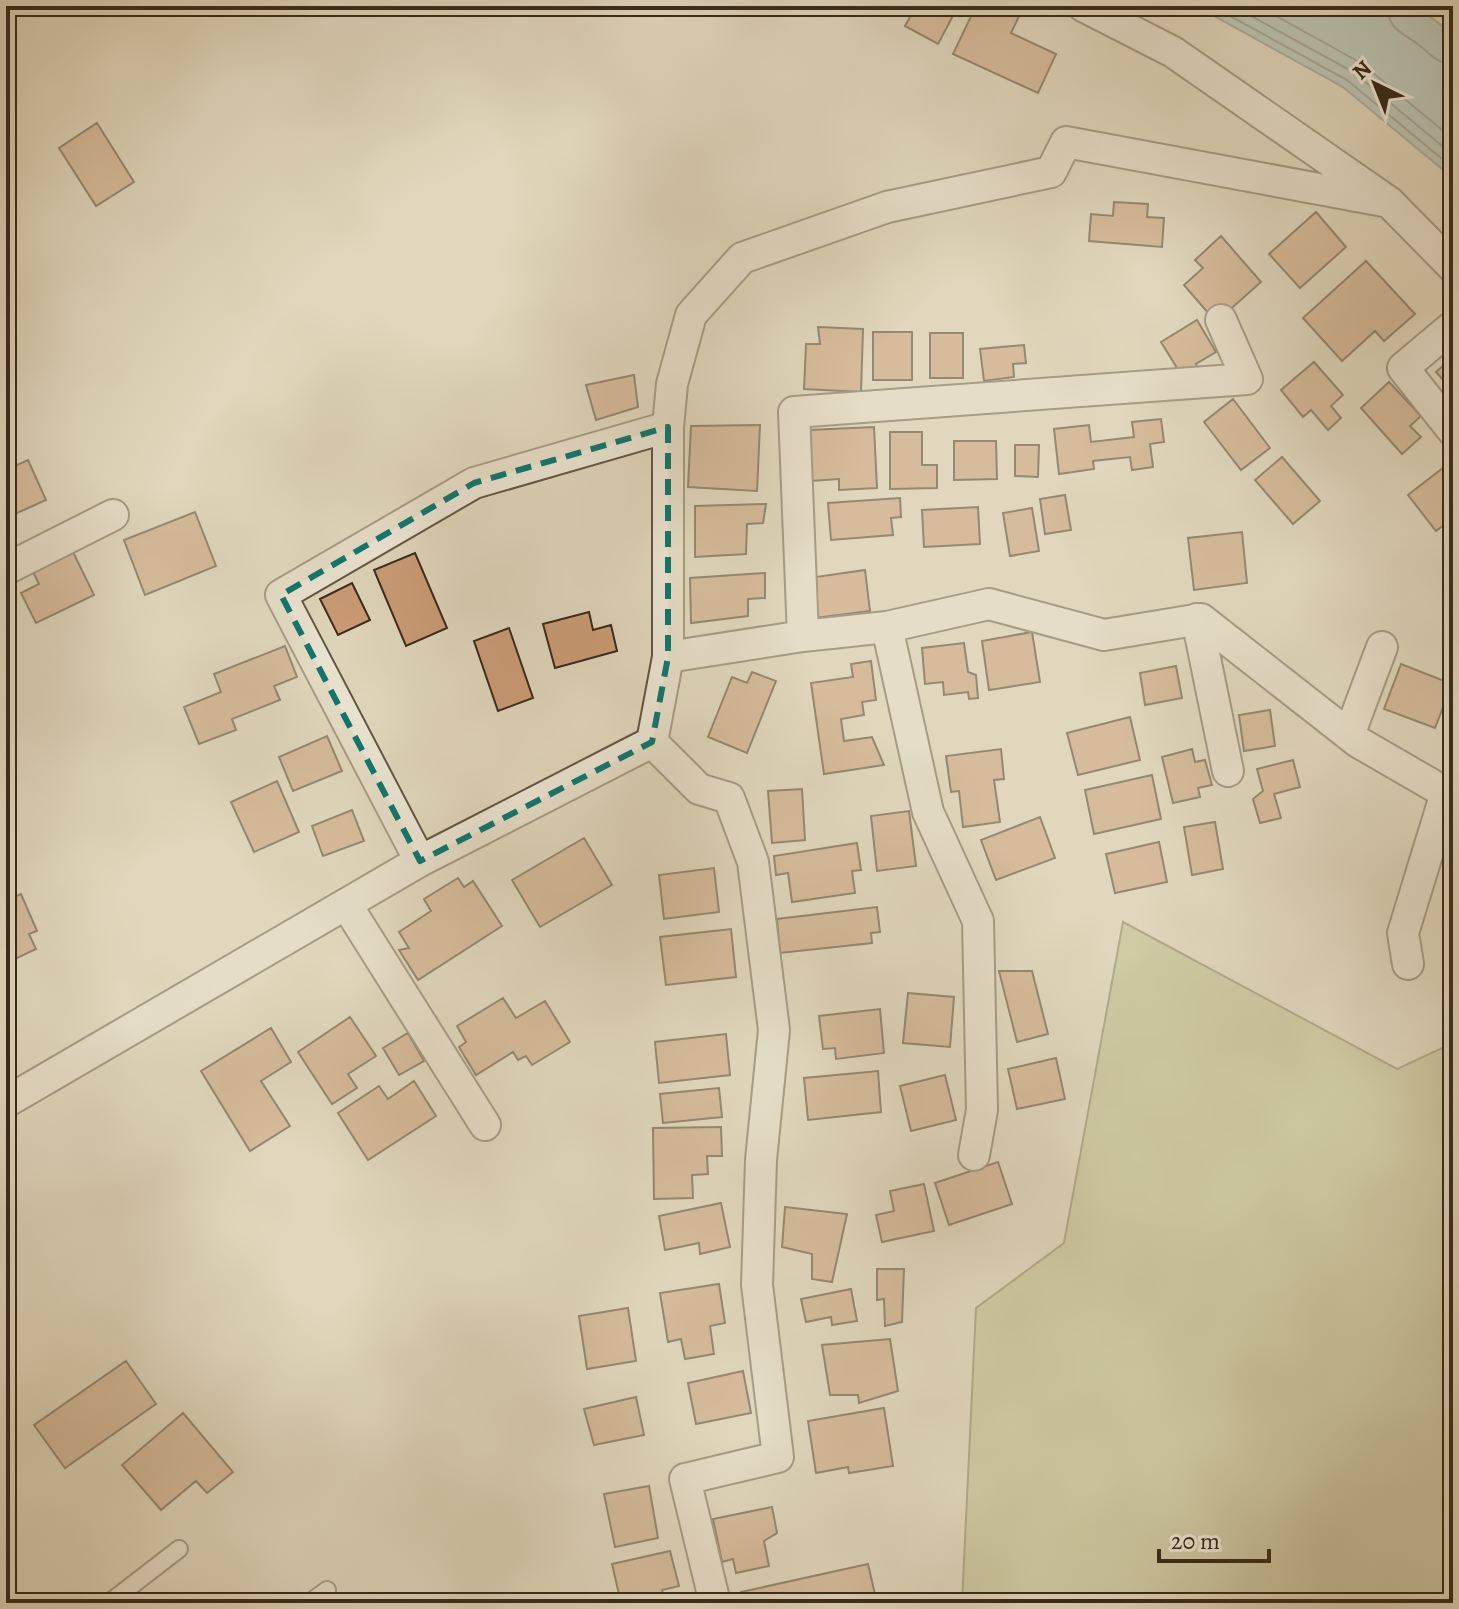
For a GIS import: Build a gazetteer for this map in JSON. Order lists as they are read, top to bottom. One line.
{"scale_bar":"20 m","north":"top left"}
